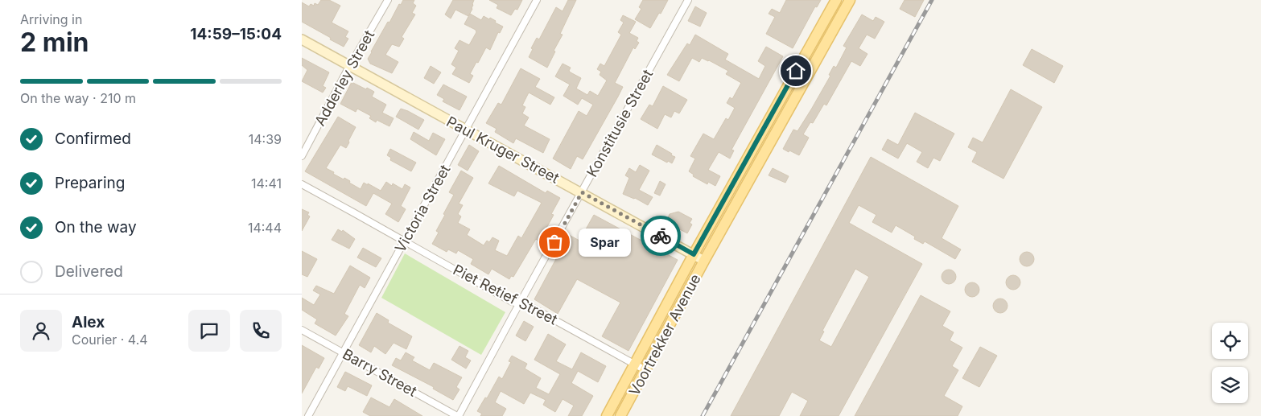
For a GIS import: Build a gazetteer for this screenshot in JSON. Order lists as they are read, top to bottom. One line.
{"streets":{"main road":["Voortrekker Avenue"],"street":["Adderley Street","Konstitusie Street","Paul Kruger Street","Victoria Street","Piet Retief Street","Barry Street"]},"crossings":[["Adderley Street","Paul Kruger Street"],["Konstitusie Street","Paul Kruger Street"],["Konstitusie Street","Piet Retief Street"],["Konstitusie Street","Barry Street"],["Paul Kruger Street","Victoria Street"],["Paul Kruger Street","Voortrekker Avenue"],["Victoria Street","Piet Retief Street"],["Victoria Street","Barry Street"],["Piet Retief Street","Voortrekker Avenue"]],"places":["Spar"],"page":{"heading":["2 min","Arriving in","14:59–15:04"],"panel":["Alex","Courier · 4.4"],"bar":"On the way · 210 m","list":[["Confirmed","14:39"],["Preparing","14:41"],["On the way","14:44"],"Delivered"],"bubble":"Spar"}}
